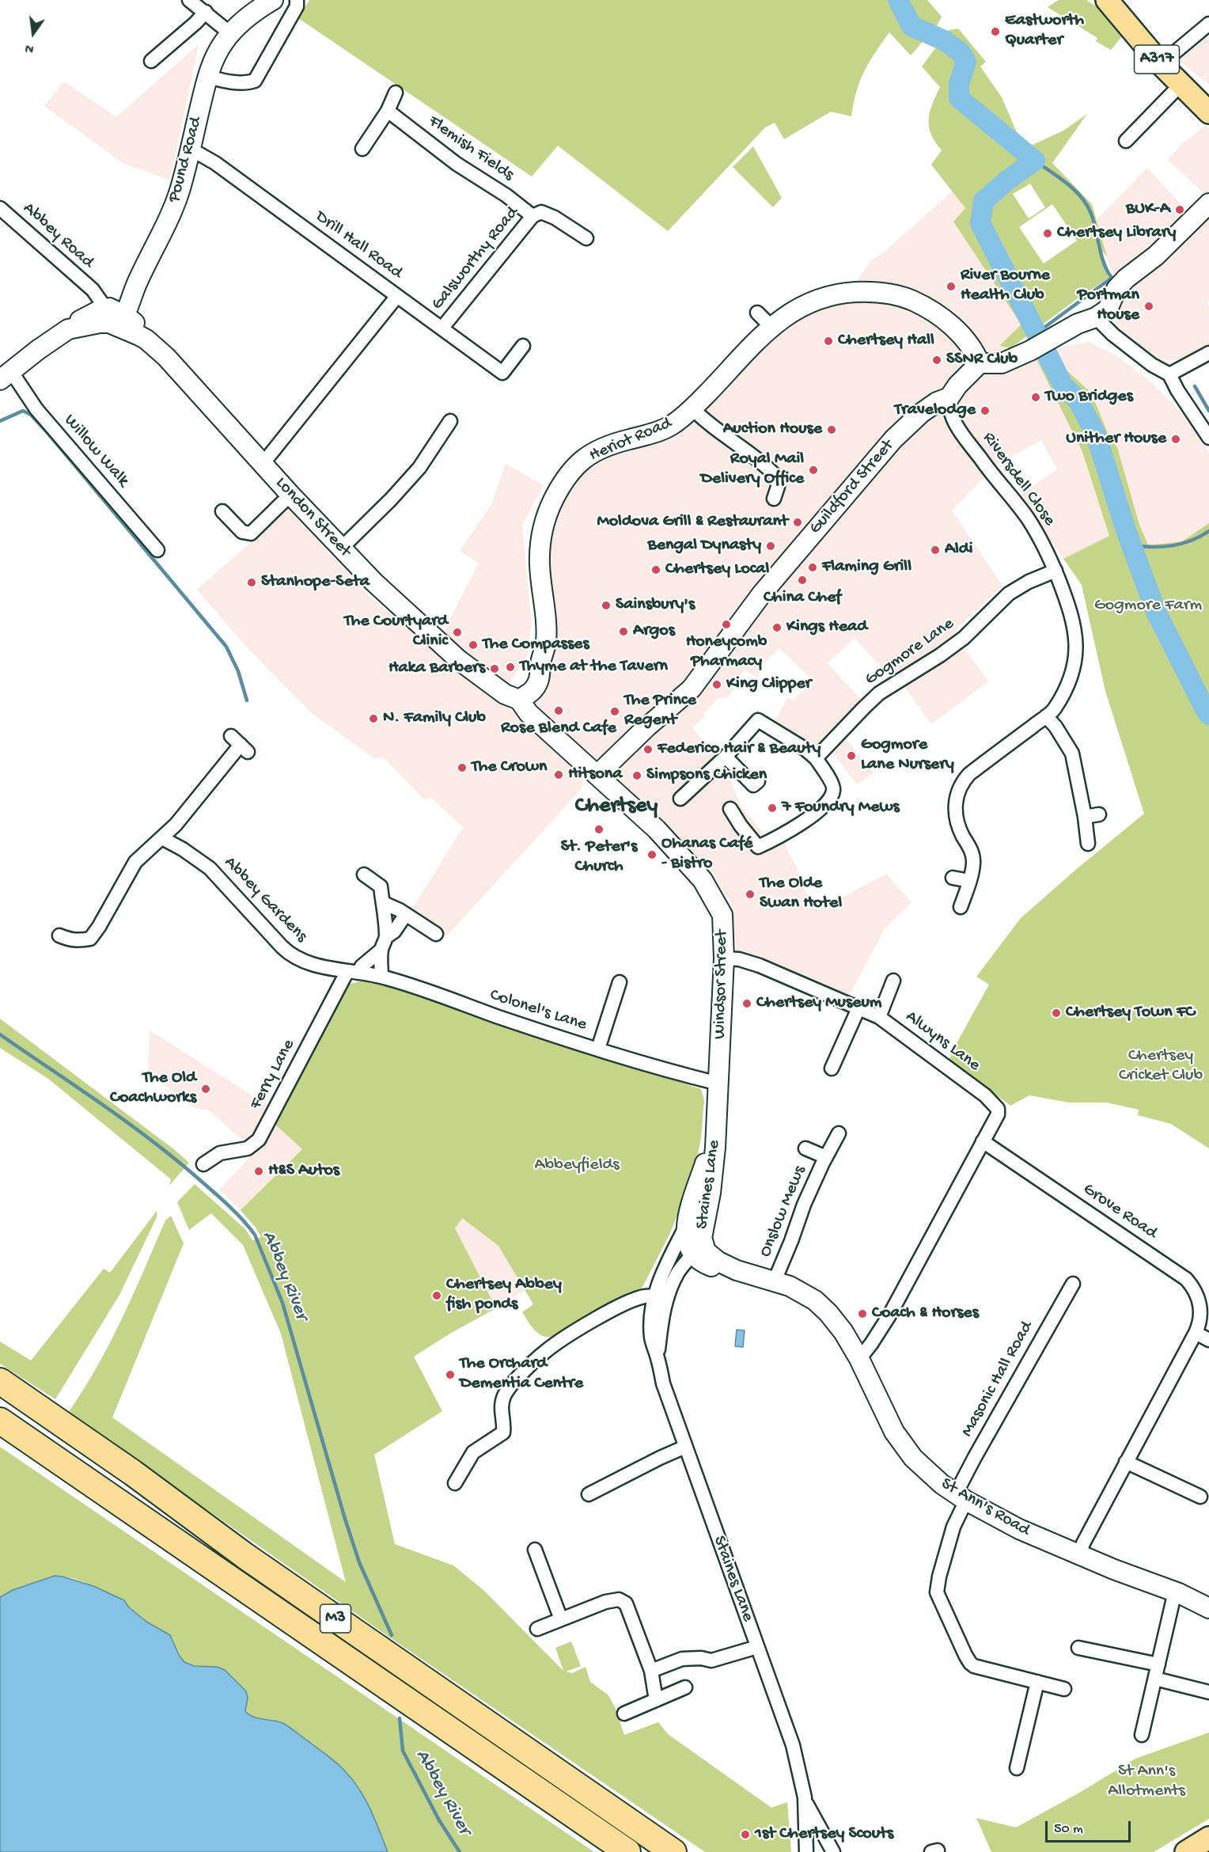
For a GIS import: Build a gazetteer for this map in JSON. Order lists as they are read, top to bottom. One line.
{"streets":{"highway":["M3"],"main road":["A317","Pound Road","Heriot Road","Guildford Street","London Street","Windsor Street","Staines Lane","St Ann's Road"],"street":["Flemish Fields","Abbey Road","Drill Hall Road","Galsworthy Road","Willow Walk","Riversdell Close","Gogmore Lane","Abbey Gardens","Colonel's Lane","Alwyns Lane","Ferry Lane","Onslow Mews","Grove Road","Masonic Hall Road"]},"crossings":[["Flemish Fields","Galsworthy Road"],["Pound Road","Abbey Road"],["Pound Road","Drill Hall Road"],["Pound Road","London Street"],["Abbey Road","London Street"],["Drill Hall Road","Galsworthy Road"],["Drill Hall Road","London Street"],["Heriot Road","Guildford Street"],["Heriot Road","London Street"],["Riversdell Close","Guildford Street"],["Riversdell Close","Gogmore Lane"],["Guildford Street","London Street"],["Guildford Street","Windsor Street"],["London Street","Windsor Street"],["Abbey Gardens","Colonel's Lane"],["Abbey Gardens","Ferry Lane"],["Windsor Street","Colonel's Lane"],["Windsor Street","Alwyns Lane"],["Windsor Street","Staines Lane"],["Colonel's Lane","Ferry Lane"],["Alwyns Lane","Grove Road"],["Staines Lane","St Ann's Road"],["Onslow Mews","St Ann's Road"],["Grove Road","St Ann's Road"],["Masonic Hall Road","St Ann's Road"]],"districts":["Chertsey"],"water":["Abbey River"],"parks":["Gogmore Farm","Chertsey Cricket Club","Abbeyfields","St Ann's Allotments"],"places":["Eastworth Quarter","BUK-A","Chertsey Library","River Bourne Health Club","Portman House","Chertsey Hall","SSNR Club","Two Bridges","Travelodge","Auction House","Unither House","Royal Mail Delivery Office","Moldova Grill & Restaurant","Bengal Dynasty","Aldi","Flaming Grill","Chertsey Local","China Chef","Stanhope-Seta","Sainsbury's","Honeycomb Pharmacy","Kings Head","Argos","The Courtyard Clinic","The Compasses","Thyme at the Tavern","Haka Barbers","King Clipper","Rose Blend Cafe","The Prince Regent","N. Family Club","Federico Hair & Beauty","Gogmore Lane Nursery","The Crown","Hitsona","Simpsons Chicken","7 Foundry Mews","St. Peter's Church","Ohanas Café - Bistro","The Olde Swan Hotel","Chertsey Museum","Chertsey Town FC","The Old Coachworks","H&S Autos","Chertsey Abbey fish ponds","Coach & Horses","The Orchard Dementia Centre","1st Chertsey Scouts"],"scale_bar":"50 m","north":"bottom"}
